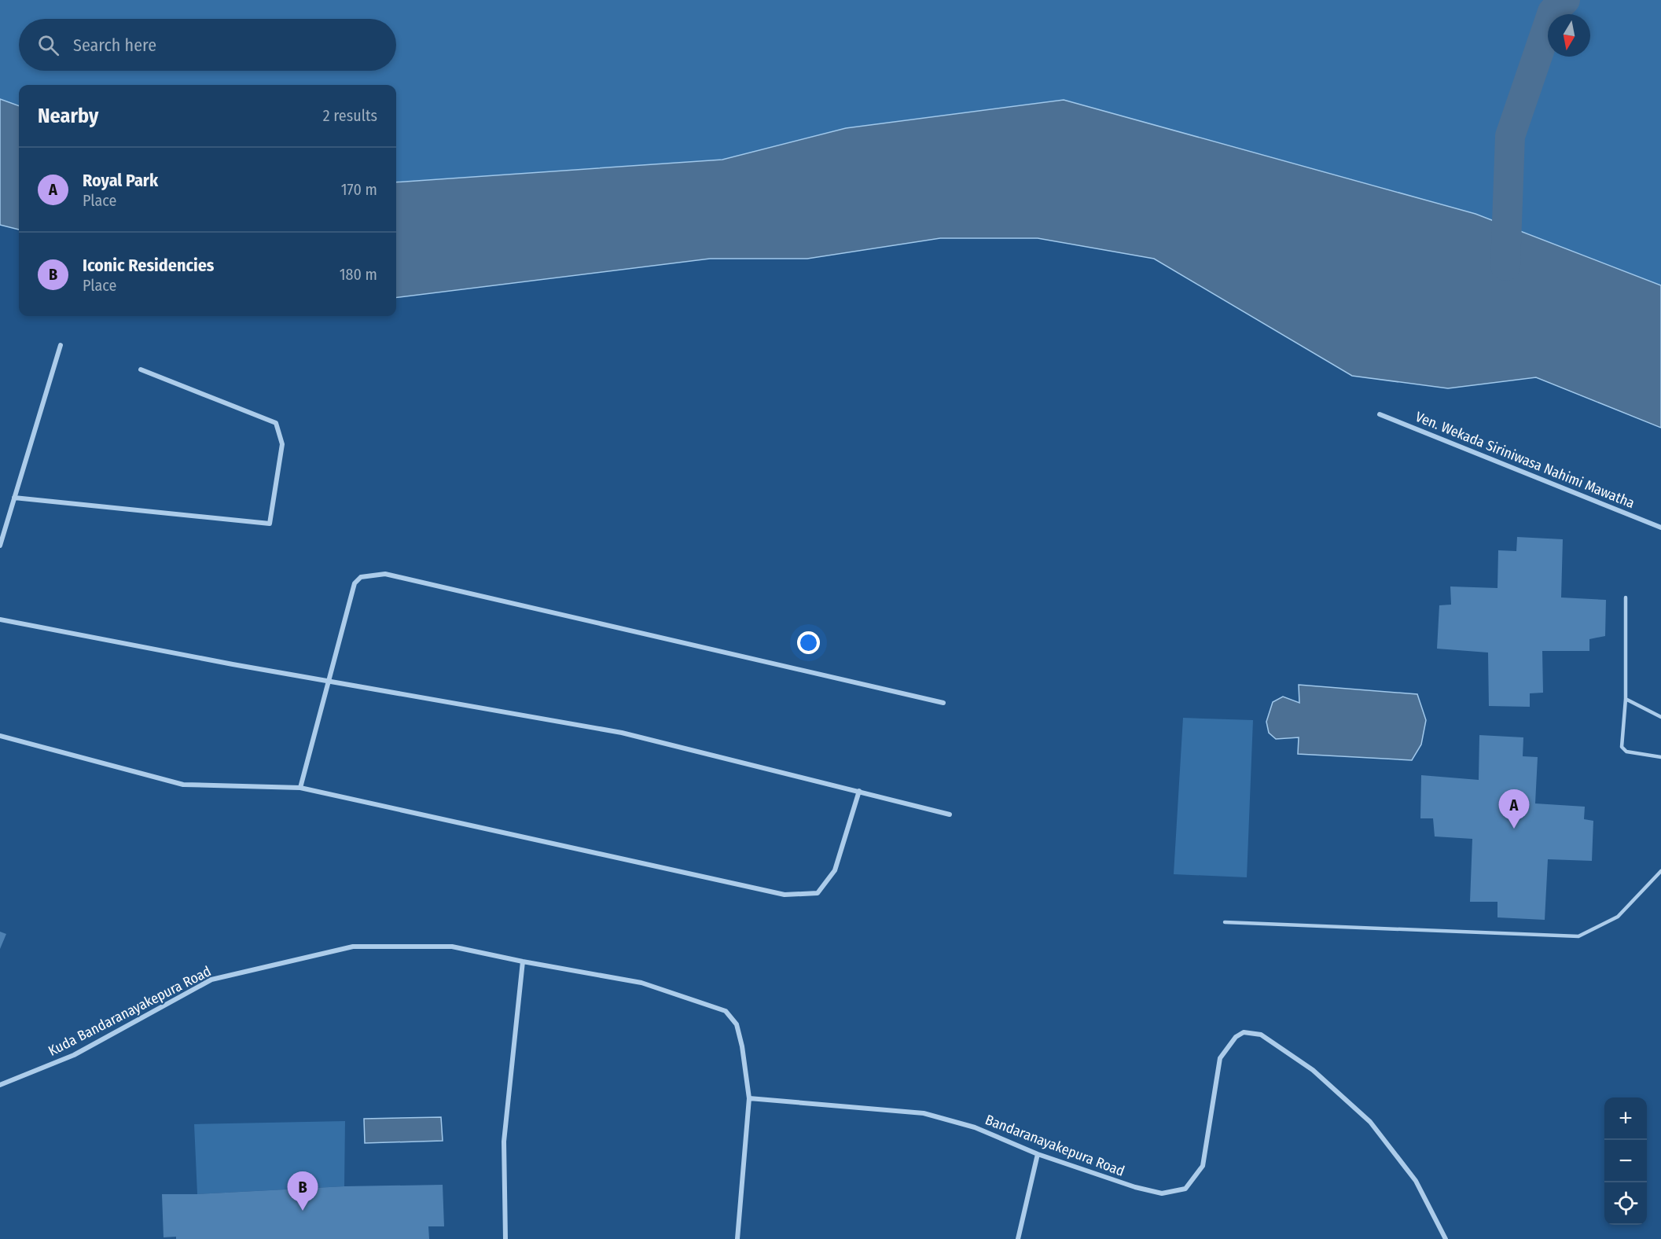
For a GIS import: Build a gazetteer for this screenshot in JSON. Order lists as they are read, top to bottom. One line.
{"streets":{"street":["Ven. Wekada Siriniwasa Nahimi Mawatha","Kuda Bandaranayakepura Road","Bandaranayakepura Road"]},"north":"bottom","page":{"search":"Search here","heading":["Nearby","2 results"],"list":[{"mark":"A","name":"Royal Park","note":"Place","value":"170 m"},{"mark":"B","name":"Iconic Residencies","note":"Place","value":"180 m"}],"pins":["A","B"],"map_buttons":["+","−"]}}
